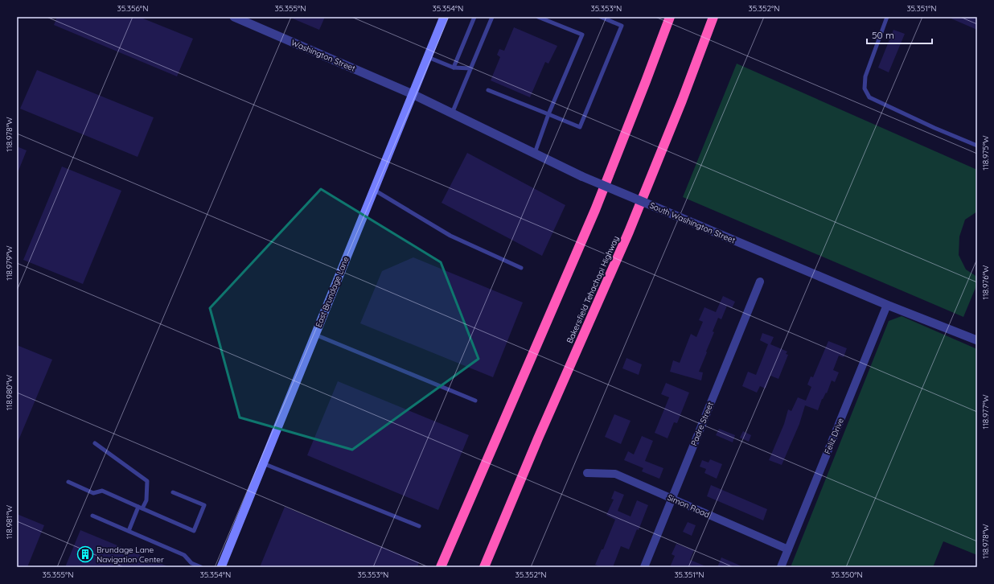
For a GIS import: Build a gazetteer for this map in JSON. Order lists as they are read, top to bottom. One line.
{"streets":{"highway":["Bakersfield Tehachapi Highway"],"main road":["East Brundage Lane"],"street":["Washington Street","South Washington Street","Padre Street","Feliz Drive","Simon Road"]},"crossings":[["Washington Street","South Washington Street"],["Washington Street","East Brundage Lane"],["South Washington Street","East Brundage Lane"],["South Washington Street","Feliz Drive"],["Padre Street","Simon Road"],["Feliz Drive","Simon Road"]],"places":{"building":["Brundage Lane Navigation Center"]},"scale_bar":"50 m","coordinates":["35.356°N","35.355°N","35.354°N","35.353°N","35.352°N","35.351°N","118.978°W","118.975°W","118.979°W","118.976°W","118.980°W","118.977°W","118.981°W","35.350°N"]}
